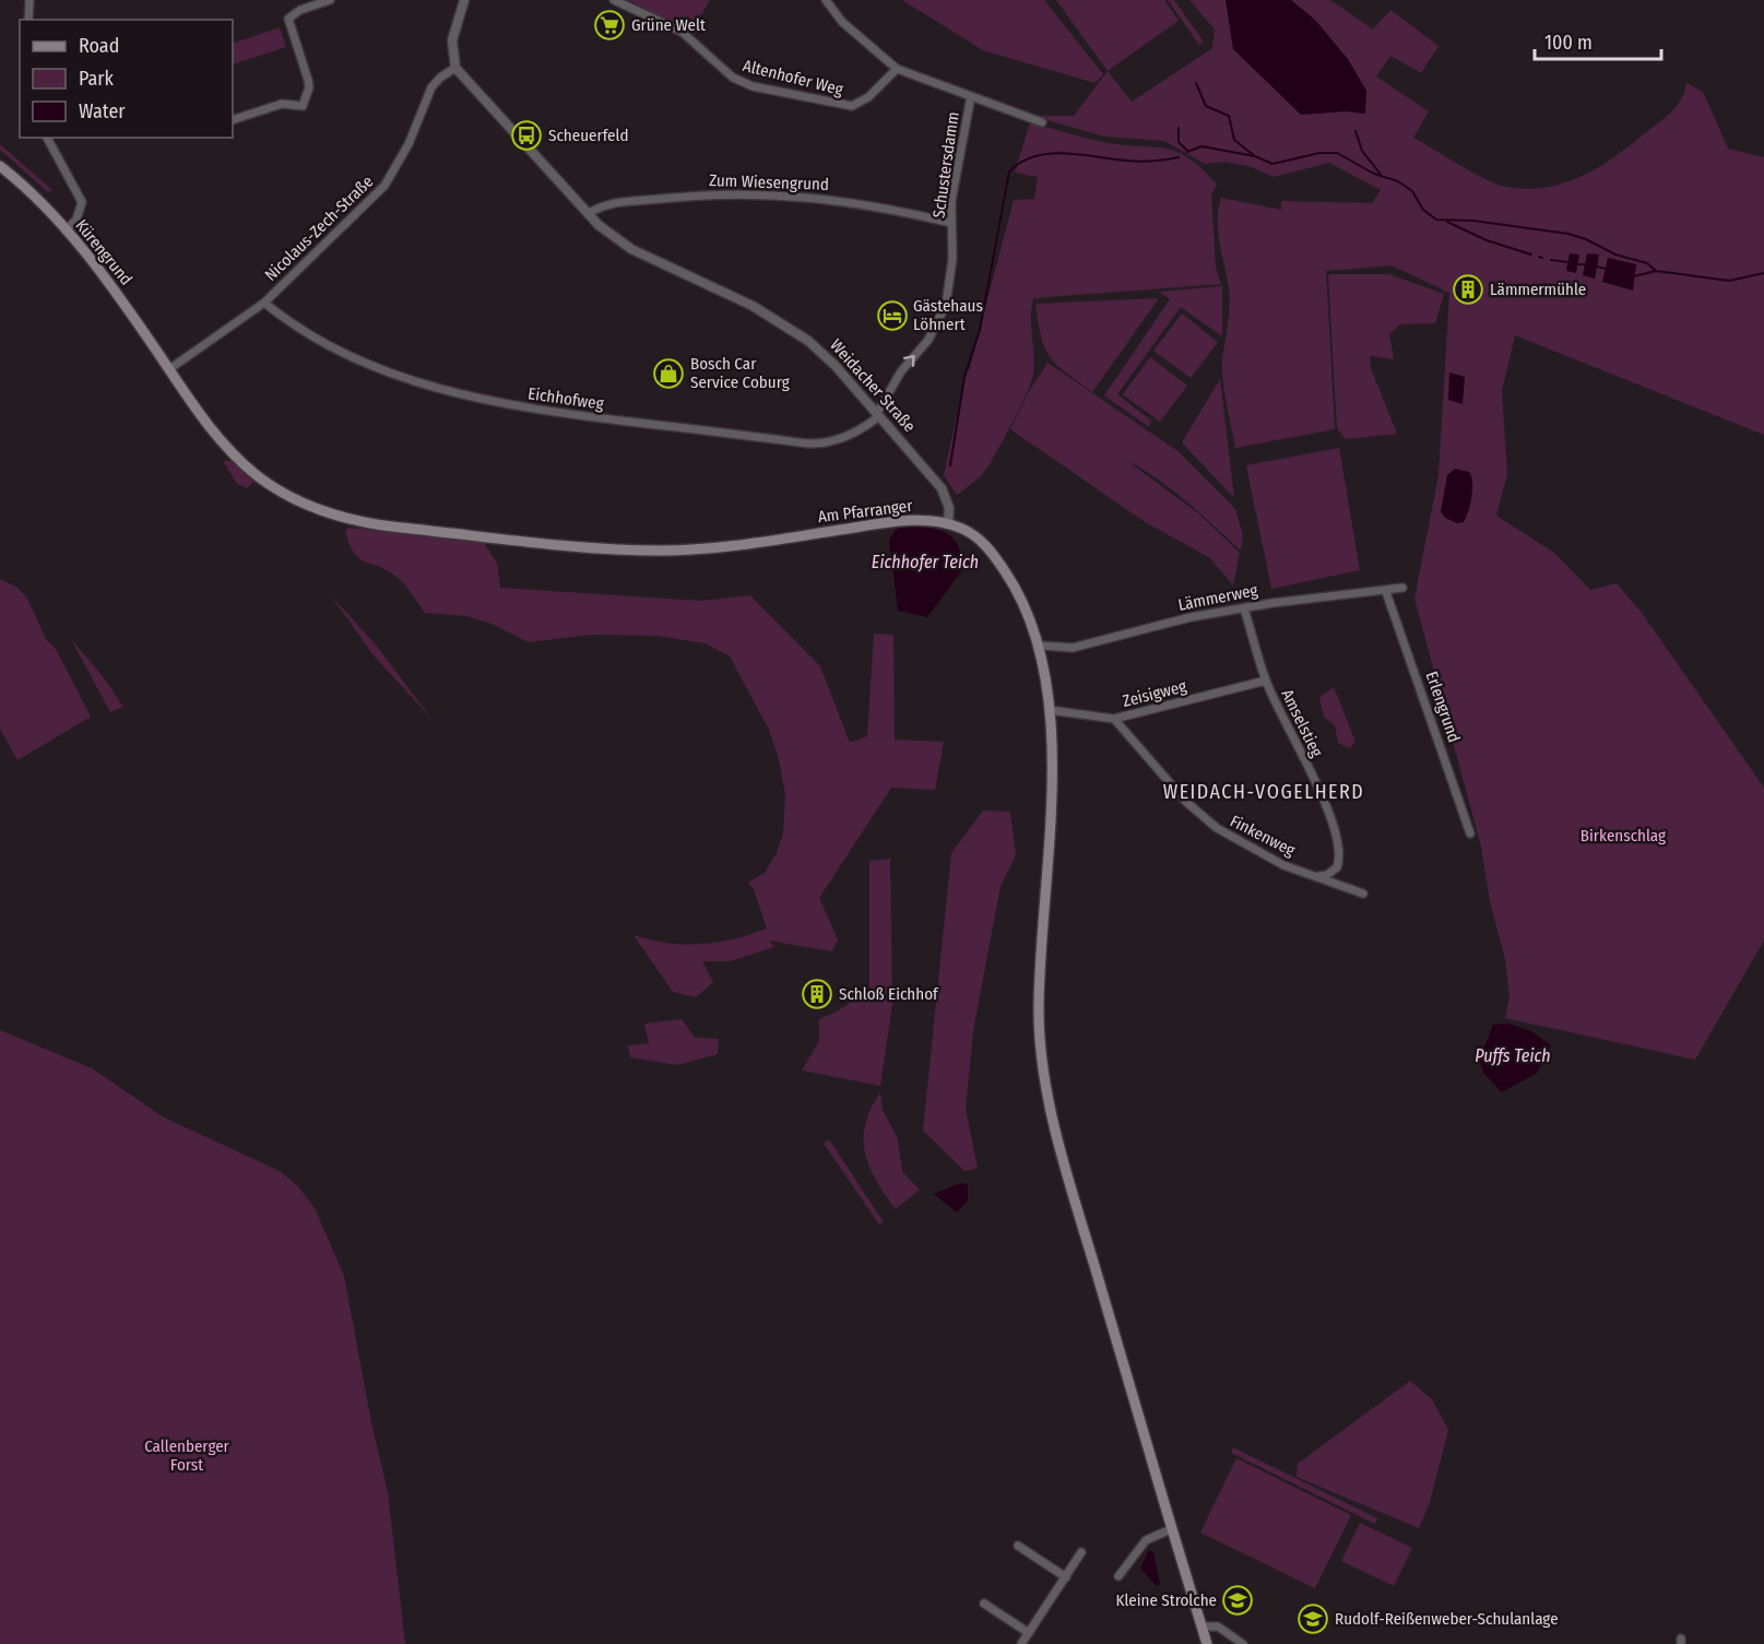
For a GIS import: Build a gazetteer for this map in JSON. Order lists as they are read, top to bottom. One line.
{"streets":{"main road":["Kürengrund","Am Pfarranger"],"street":["Altenhofer Weg","Schustersdamm","Zum Wiesengrund","Nicolaus-Zech-Straße","Weidacher Straße","Eichhofweg","Lämmerweg","Zeisigweg","Erlengrund","Amselstieg","Finkenweg"]},"crossings":[["Altenhofer Weg","Schustersdamm"],["Schustersdamm","Zum Wiesengrund"],["Schustersdamm","Weidacher Straße"],["Schustersdamm","Eichhofweg"],["Zum Wiesengrund","Weidacher Straße"],["Nicolaus-Zech-Straße","Kürengrund"],["Nicolaus-Zech-Straße","Weidacher Straße"],["Nicolaus-Zech-Straße","Eichhofweg"],["Kürengrund","Am Pfarranger"],["Weidacher Straße","Eichhofweg"],["Weidacher Straße","Am Pfarranger"],["Lämmerweg","Erlengrund"],["Lämmerweg","Amselstieg"],["Zeisigweg","Amselstieg"],["Zeisigweg","Finkenweg"],["Amselstieg","Finkenweg"]],"districts":["WEIDACH-VOGELHERD"],"water":["Eichhofer Teich","Puffs Teich"],"parks":["Birkenschlag","Callenberger Forst"],"places":{"supermarket":["Grüne Welt"],"bus stop":["Scheuerfeld"],"building":["Lämmermühle","Schloß Eichhof"],"hotel":["Gästehaus Löhnert"],"shop":["Bosch Car Service Coburg"],"school or university":["Kleine Strolche","Rudolf-Reißenweber-Schulanlage"]},"legend":["Road","Park","Water"],"scale_bar":"100 m"}
